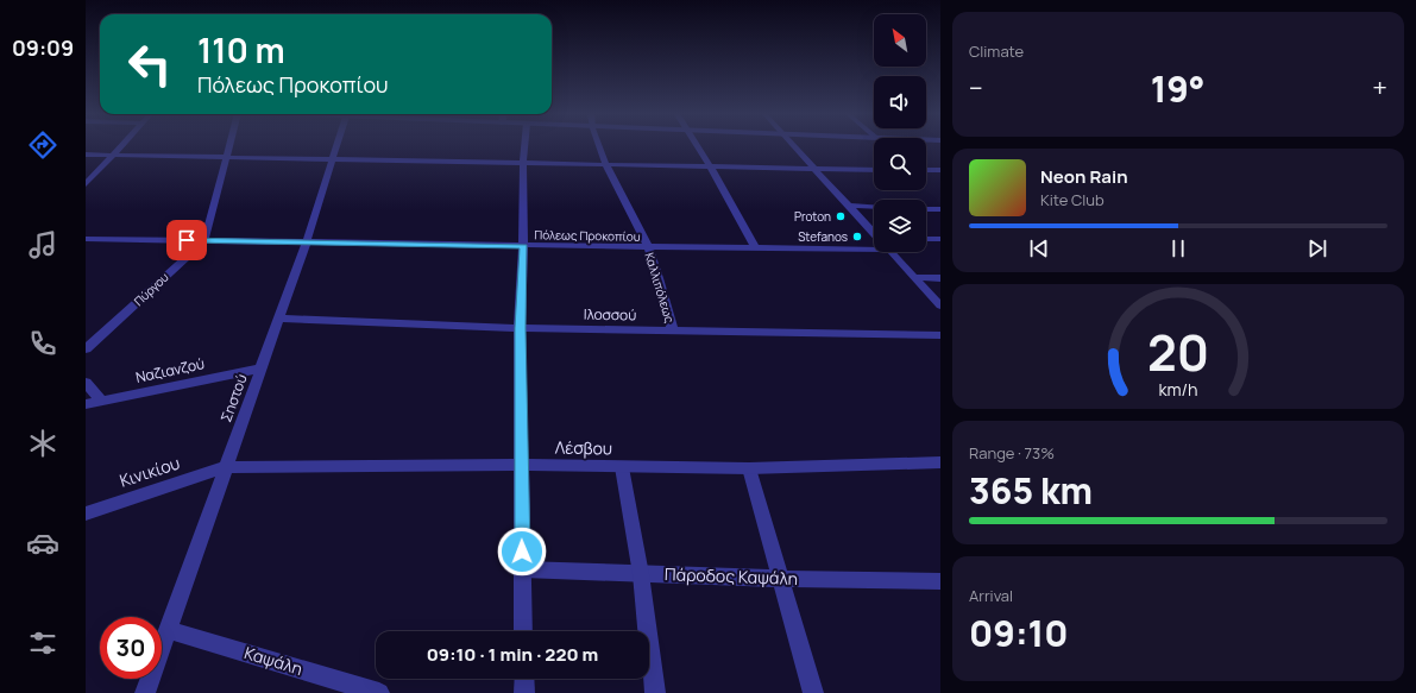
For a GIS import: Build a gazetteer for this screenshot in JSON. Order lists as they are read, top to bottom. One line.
{"streets":{"street":["Πόλεως Προκοπίου","Καλλιπόλεως","Πύργου","Ιλοσσού","Ναζιανζού","Σηστού","Λέσβου","Κινικίου","Πάροδος Καψάλη","Καψάλη"]},"crossings":[["Πόλεως Προκοπίου","Καλλιπόλεως"],["Πόλεως Προκοπίου","Πύργου"],["Πόλεως Προκοπίου","Σηστού"],["Καλλιπόλεως","Ιλοσσού"],["Ιλοσσού","Σηστού"],["Ναζιανζού","Σηστού"],["Σηστού","Λέσβου"],["Σηστού","Κινικίου"],["Σηστού","Καψάλη"],["Λέσβου","Κινικίου"]],"places":["Proton","Stefanos"],"north":"top left","page":{"tabs":"09:09","tile":["Climate",["Range · 73%","365 km"],["Arrival","09:10"]],"turn":["110 m","Πόλεως Προκοπίου"],"heat":["−","19°","+"],"song":["Neon Rain","Kite Club"],"limit":"30","trip":"09:10 · 1 min · 220 m","gauge":["20","km/h"]}}
